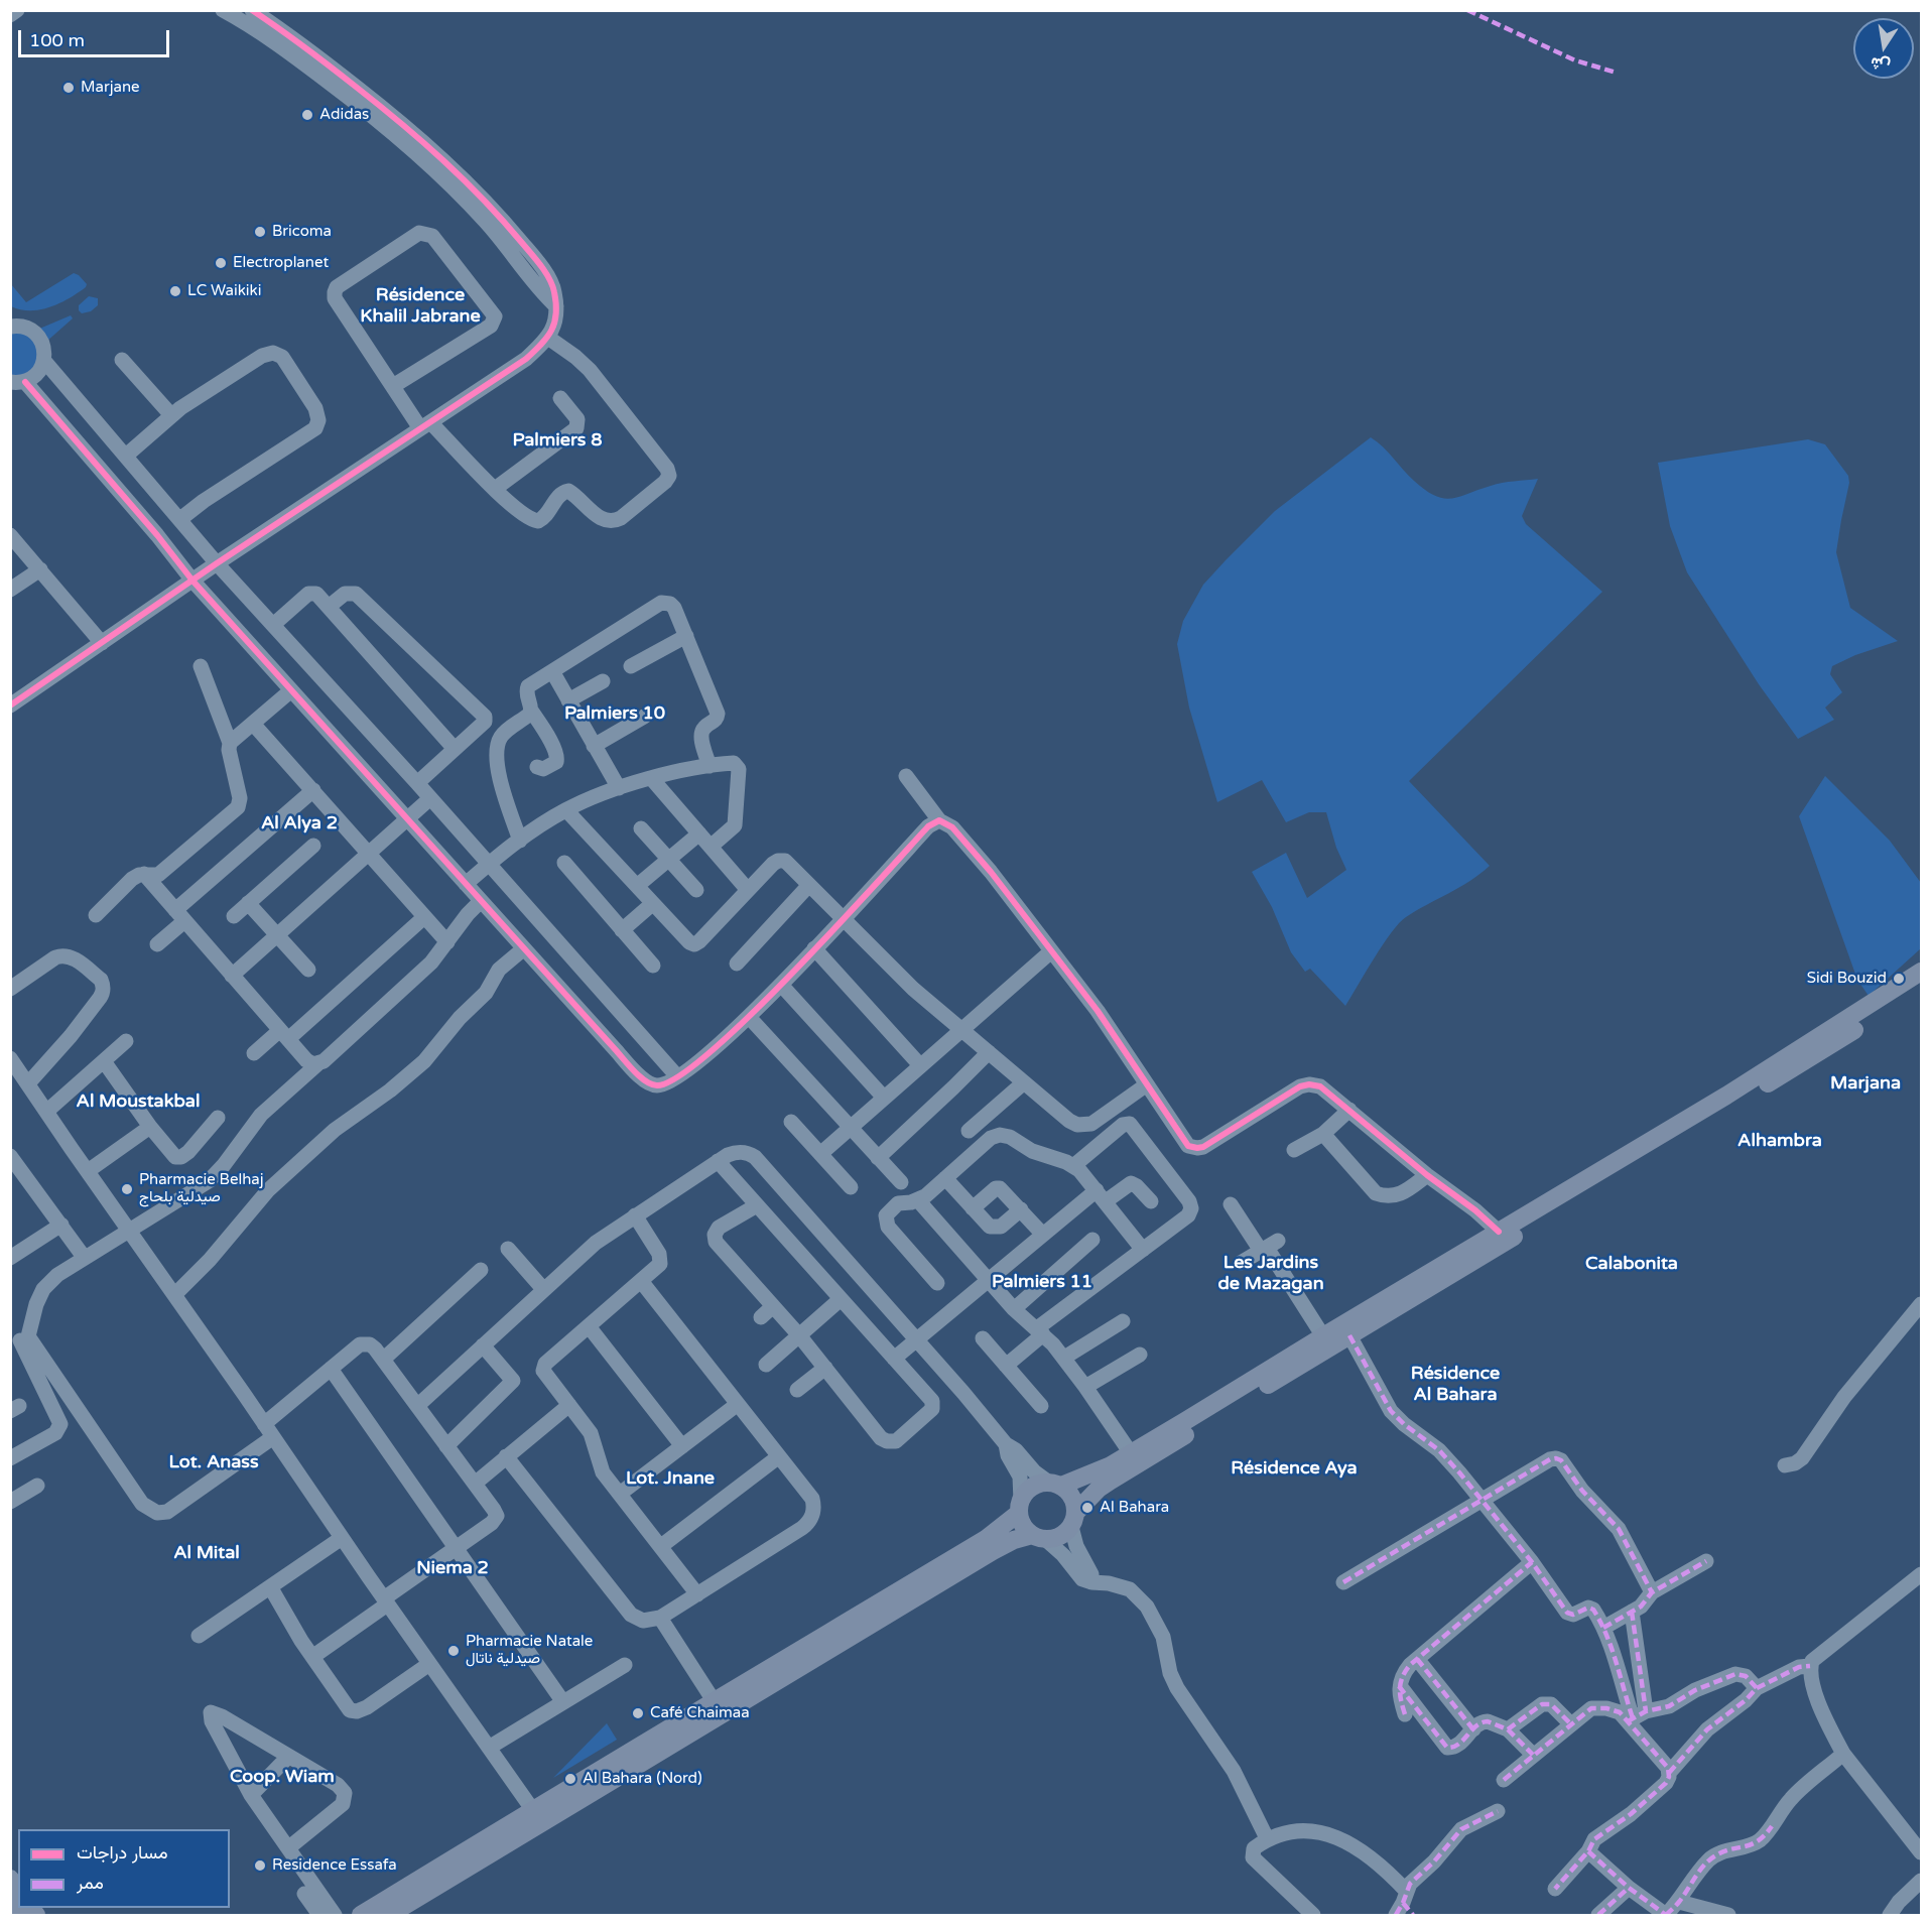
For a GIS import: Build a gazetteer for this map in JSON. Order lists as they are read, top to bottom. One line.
{"districts":["Résidence Khalil Jabrane","Palmiers 8","Palmiers 10","Al Alya 2","Marjana","Al Moustakbal","Alhambra","Les Jardins de Mazagan","Calabonita","Palmiers 11","Résidence Al Bahara","Lot. Anass","Résidence Aya","Lot. Jnane","Al Mital","Niema 2","Coop. Wiam"],"places":["Marjane","Adidas","Bricoma","Electroplanet","LC Waikiki","Sidi Bouzid","Pharmacie Belhaj صيدلية بلحاج","Al Bahara","Pharmacie Natale صيدلية ناتال","Café Chaimaa","Al Bahara (Nord)","Residence Essafa"],"legend":["مسار دراجات","ممر"],"scale_bar":"100 m","north":"bottom"}
